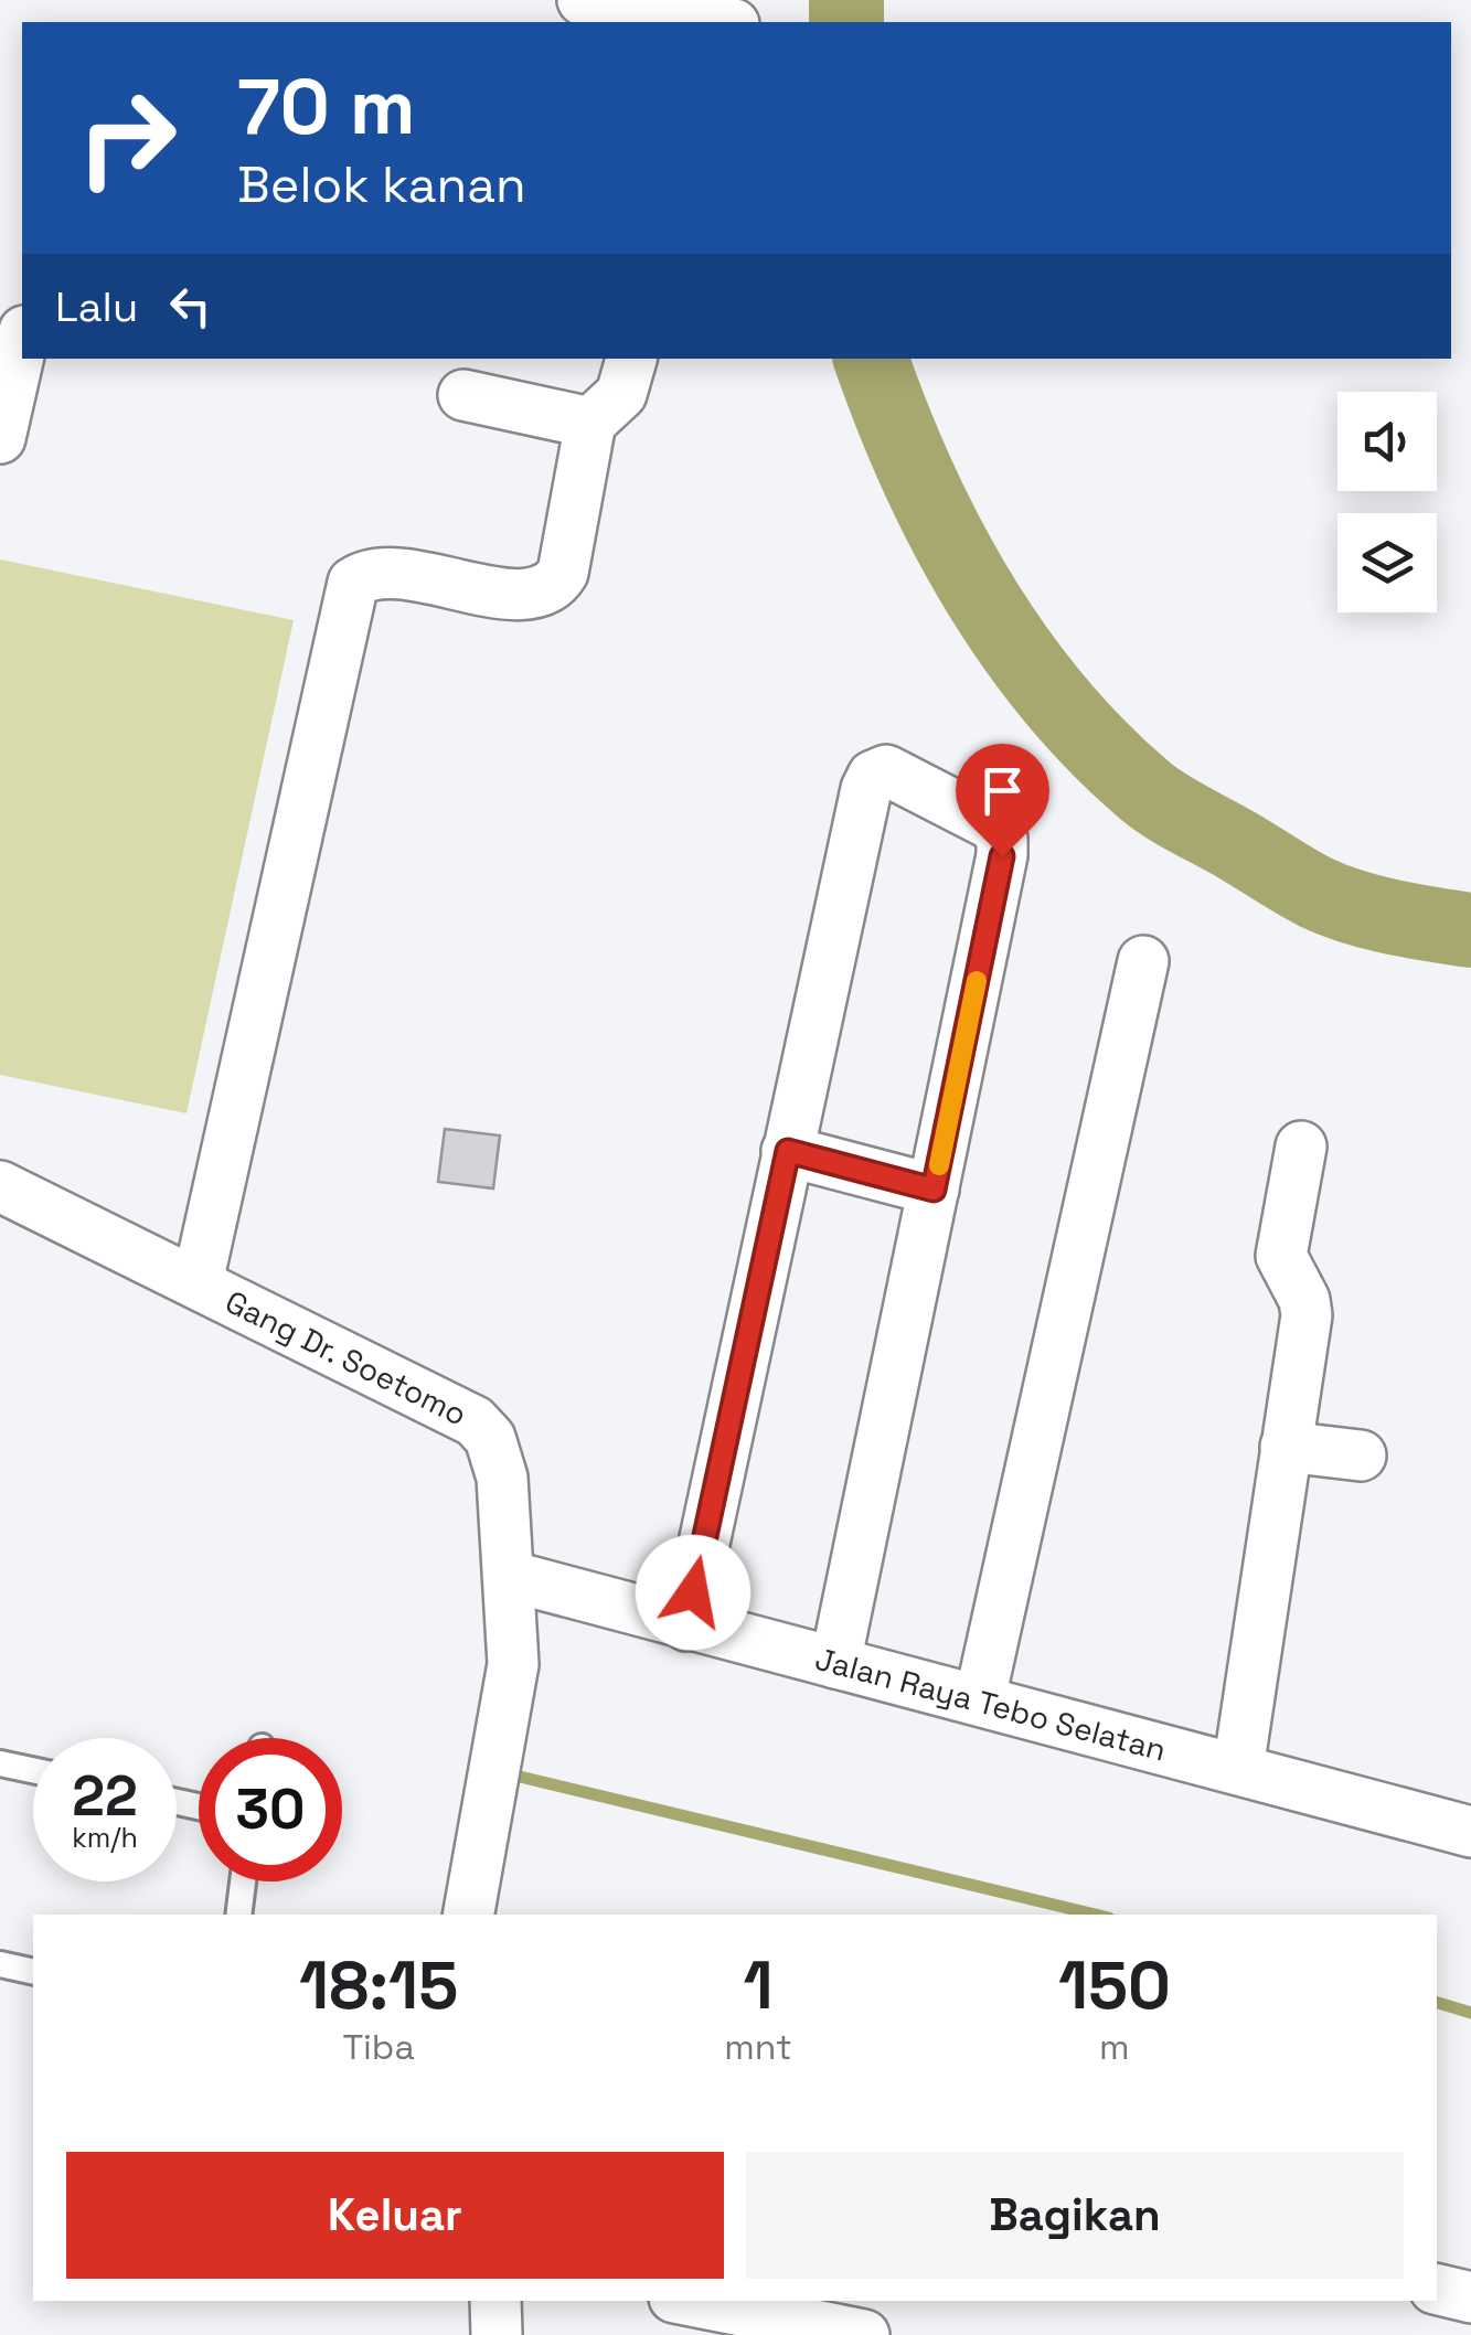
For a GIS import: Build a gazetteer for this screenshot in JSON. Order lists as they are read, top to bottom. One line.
{"streets":{"street":["Gang Dr. Soetomo","Jalan Raya Tebo Selatan"]},"crossings":[["Gang Dr. Soetomo","Jalan Raya Tebo Selatan"]],"page":{"turn":["70 m","Belok kanan"],"then":"Lalu","speed":"22 km/h","limit":"30","eta":["18:15","Tiba","1","mnt","150","m"],"buttons":["Keluar","Bagikan"]}}
